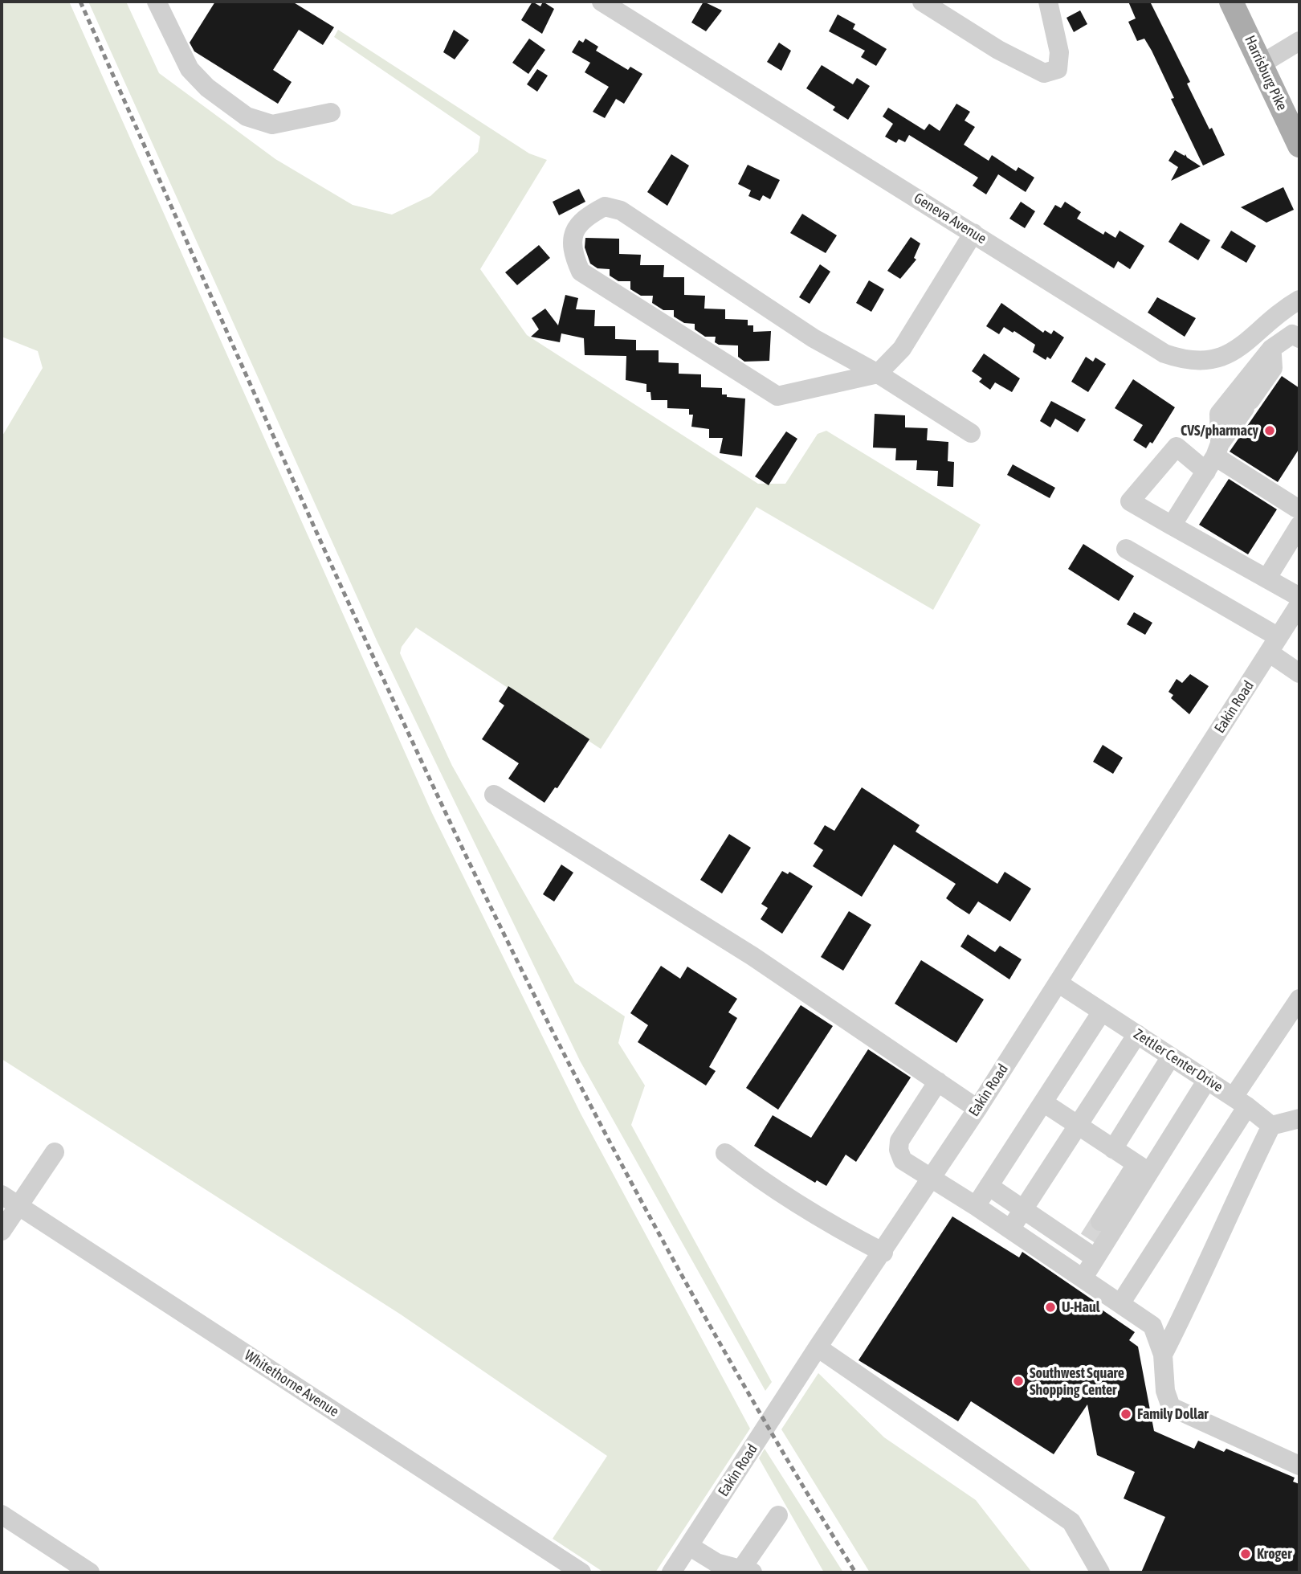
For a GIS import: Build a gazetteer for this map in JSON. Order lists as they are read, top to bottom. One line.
{"streets":{"main road":["Harrisburg Pike"],"street":["Geneva Avenue","Eakin Road","Zettler Center Drive","Whitethorne Avenue"]},"crossings":[["Eakin Road","Zettler Center Drive"]],"places":["CVS/pharmacy","U-Haul","Southwest Square Shopping Center","Family Dollar","Kroger"]}
